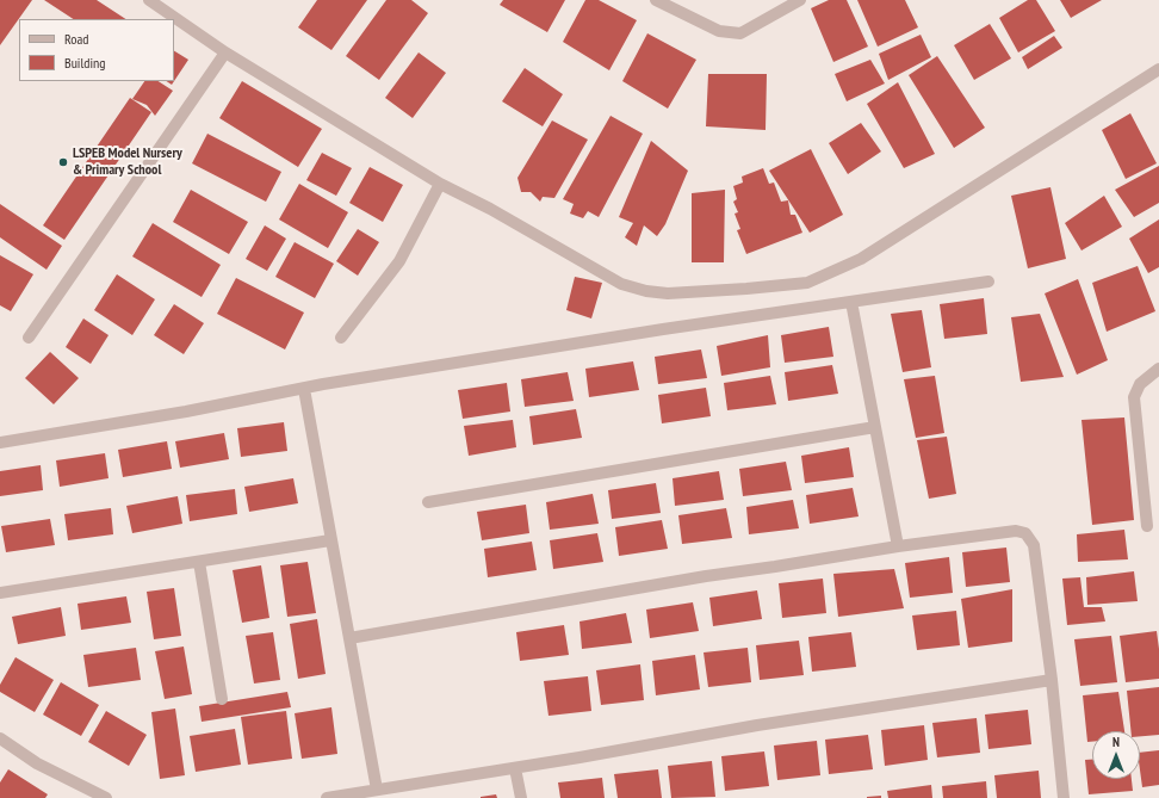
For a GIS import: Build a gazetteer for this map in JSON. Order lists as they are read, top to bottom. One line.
{"places":["LSPEB Model Nursery & Primary School"],"legend":["Road","Building"],"north":"top"}
